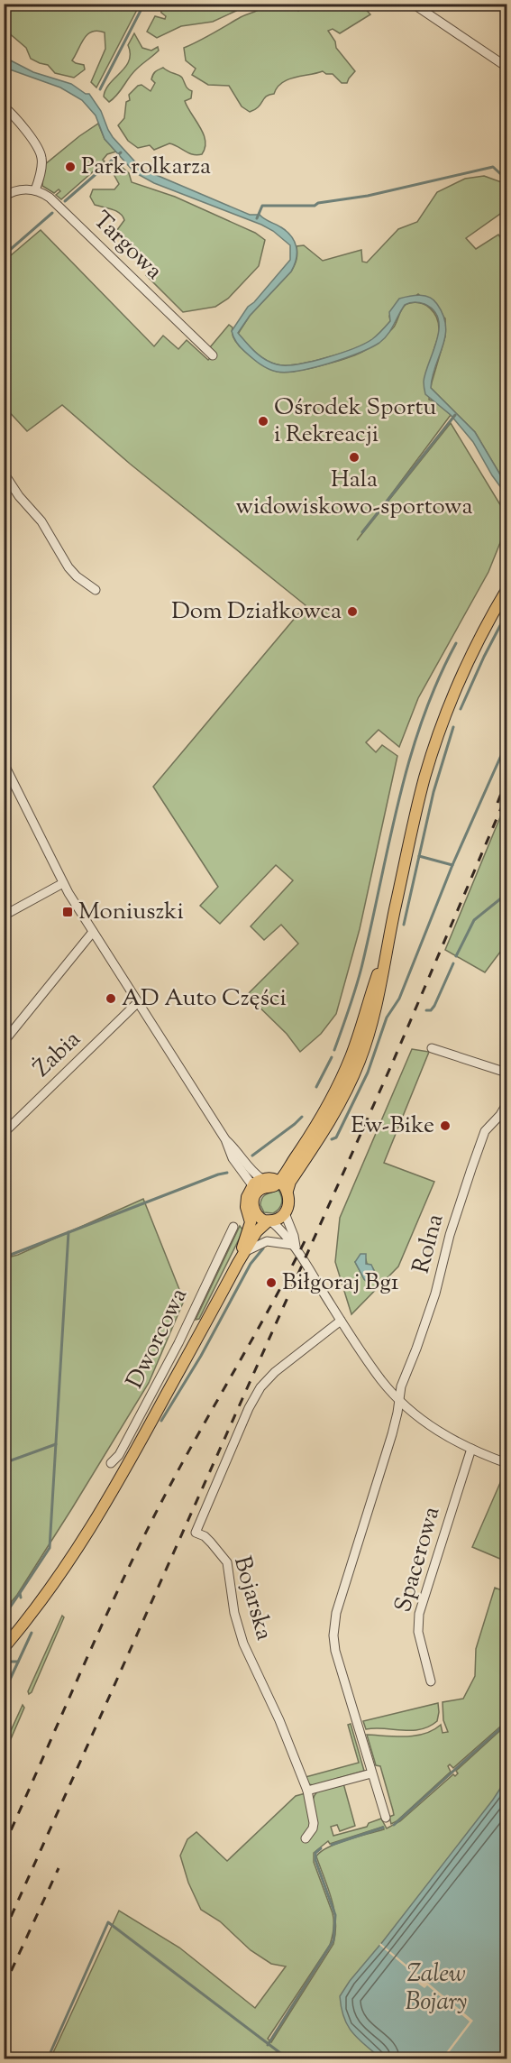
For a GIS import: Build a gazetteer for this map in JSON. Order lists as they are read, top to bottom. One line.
{"streets":{"street":["Targowa","Żabia","Rolna","Dworcowa","Spacerowa","Bojarska"]},"water":["Zalew Bojary"],"places":{"other":["Park rolkarza","Ośrodek Sportu i Rekreacji","Hala widowiskowo-sportowa","Dom Działkowca","AD Auto Części","Ew-Bike","Biłgoraj Bg1"],"transit":["Moniuszki"]}}
